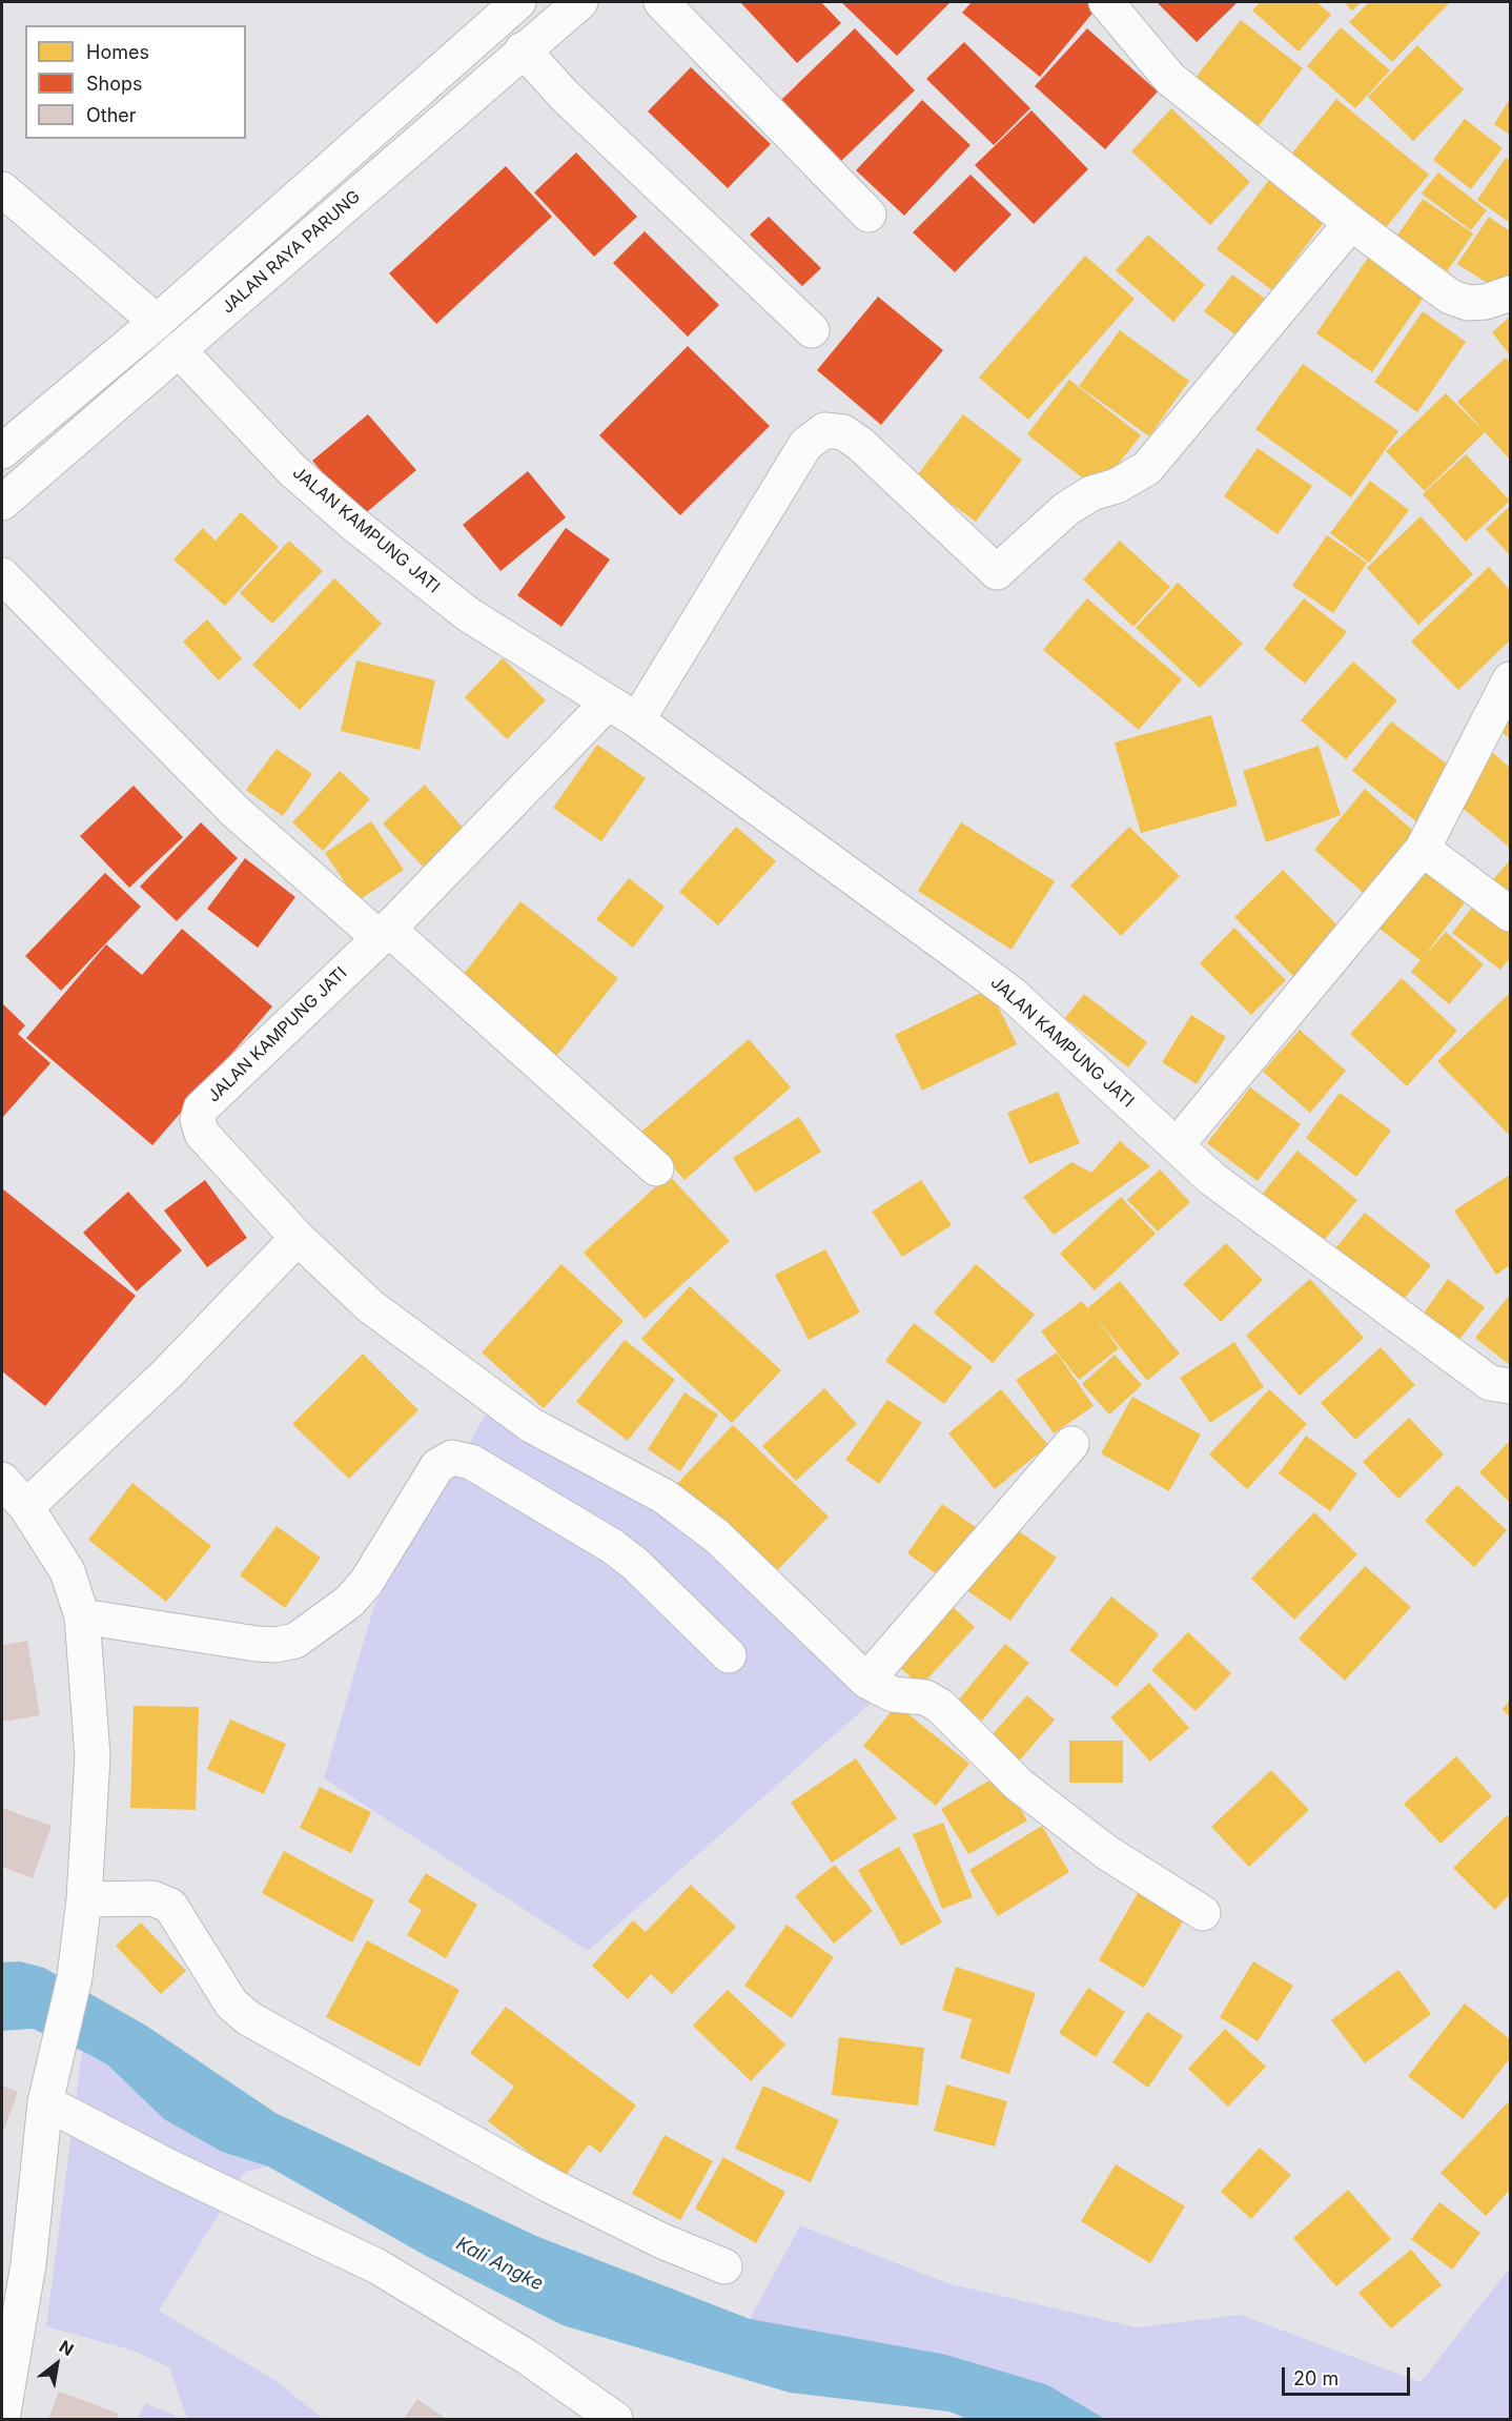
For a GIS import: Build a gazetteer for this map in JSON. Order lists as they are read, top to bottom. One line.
{"streets":{"main road":["JALAN RAYA PARUNG","JALAN KAMPUNG JATI"]},"crossings":[["JALAN RAYA PARUNG","JALAN KAMPUNG JATI"]],"water":["Kali Angke"],"legend":["Homes","Shops","Other"],"scale_bar":"20 m","north":"top right"}
